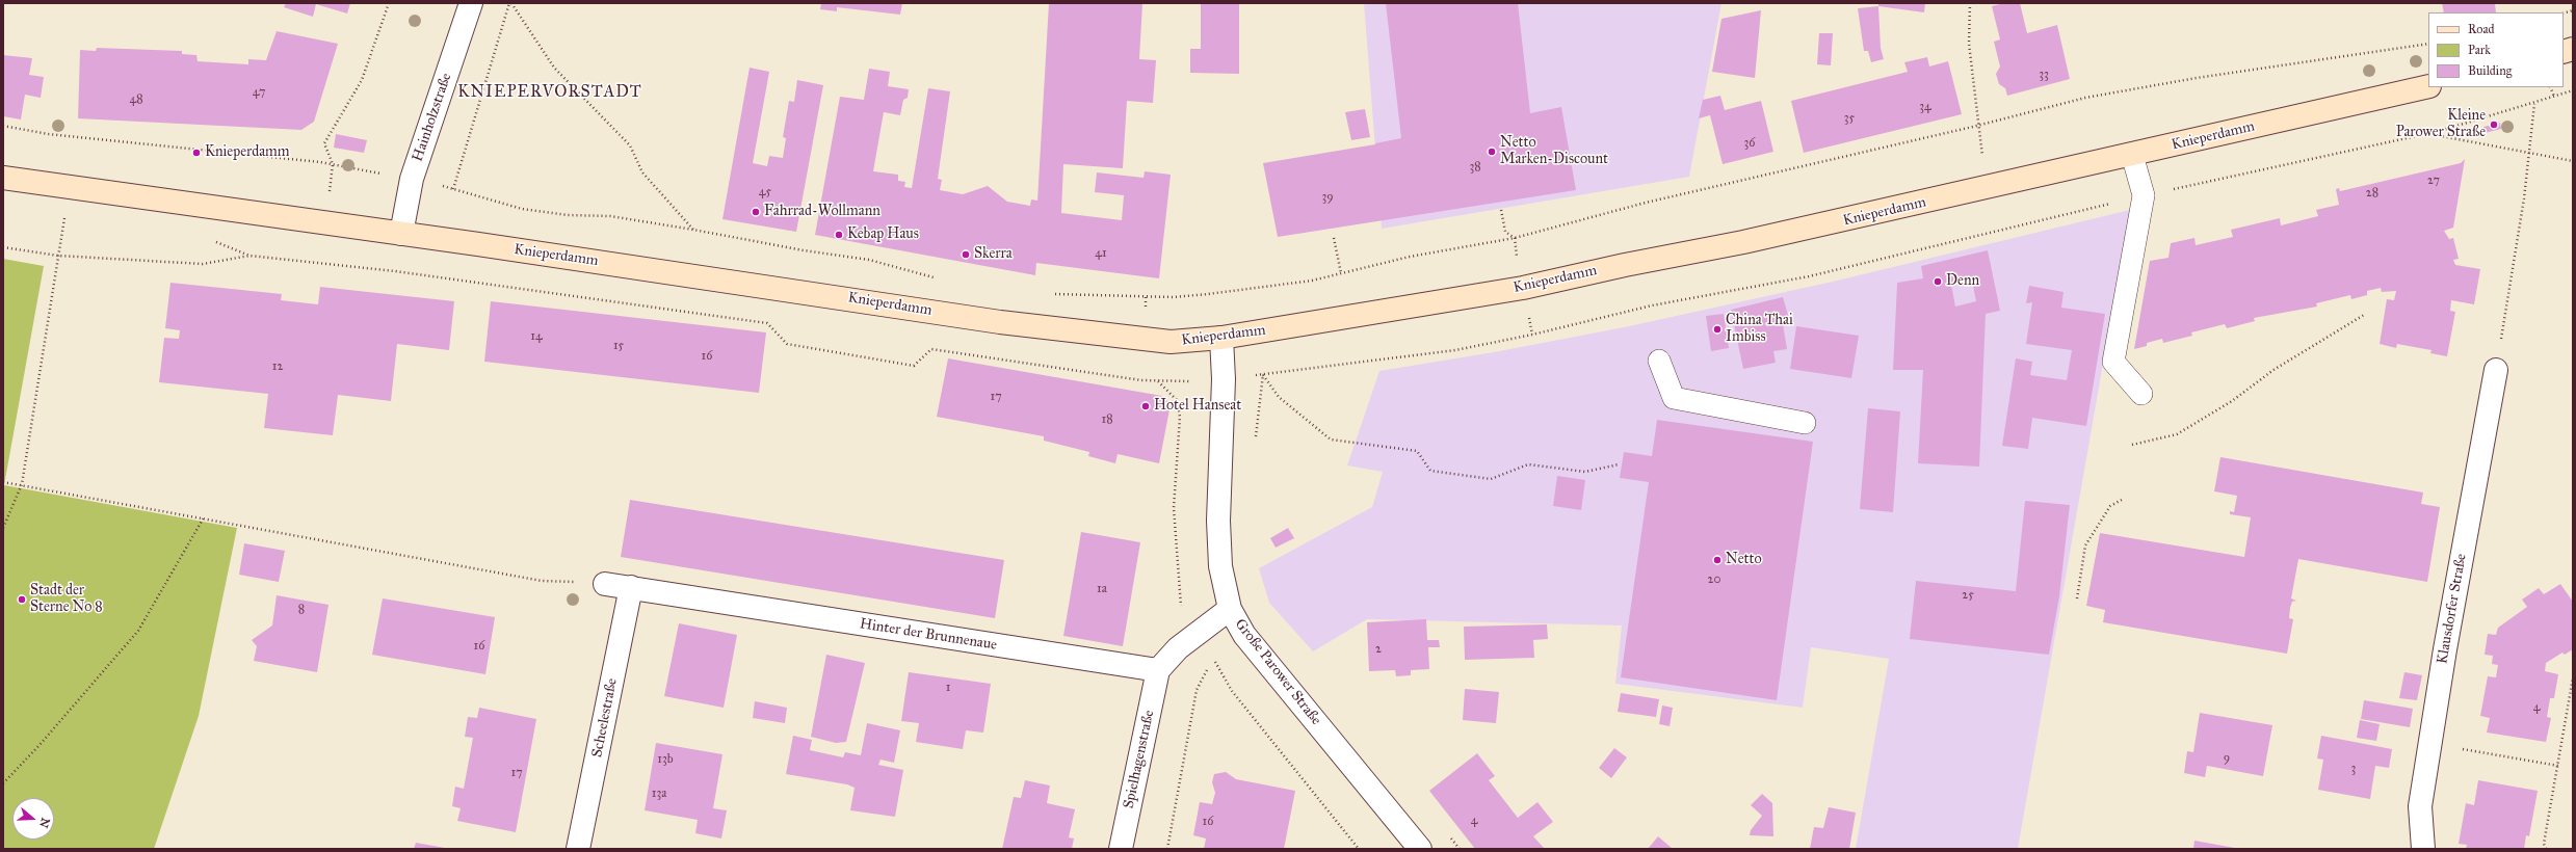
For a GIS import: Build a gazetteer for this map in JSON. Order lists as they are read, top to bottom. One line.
{"streets":{"main road":["Knieperdamm"],"street":["Hainholzstraße","Klausdorfer Straße","Hinter der Brunnenaue","Große Parower Straße","Scheelestraße","Spielhagenstraße"]},"crossings":[["Hainholzstraße","Knieperdamm"],["Knieperdamm","Große Parower Straße"],["Hinter der Brunnenaue","Scheelestraße"],["Hinter der Brunnenaue","Spielhagenstraße"]],"districts":["KNIEPERVORSTADT"],"places":["Kleine Parower Straße","Netto Marken-Discount","Knieperdamm","Fahrrad-Wollmann","Kebap Haus","Skerra","Denn","China Thai Imbiss","Hotel Hanseat","Netto","Stadt der Sterne No 8"],"house_numbers":["33","47","48","34","35","36","38","27","45","28","39","41","14","15","16","12","17","18","20","1a","25","8","16","2","1","4","9","13b","3","17","13a","4","16"],"legend":["Road","Park","Building"],"north":"right"}
